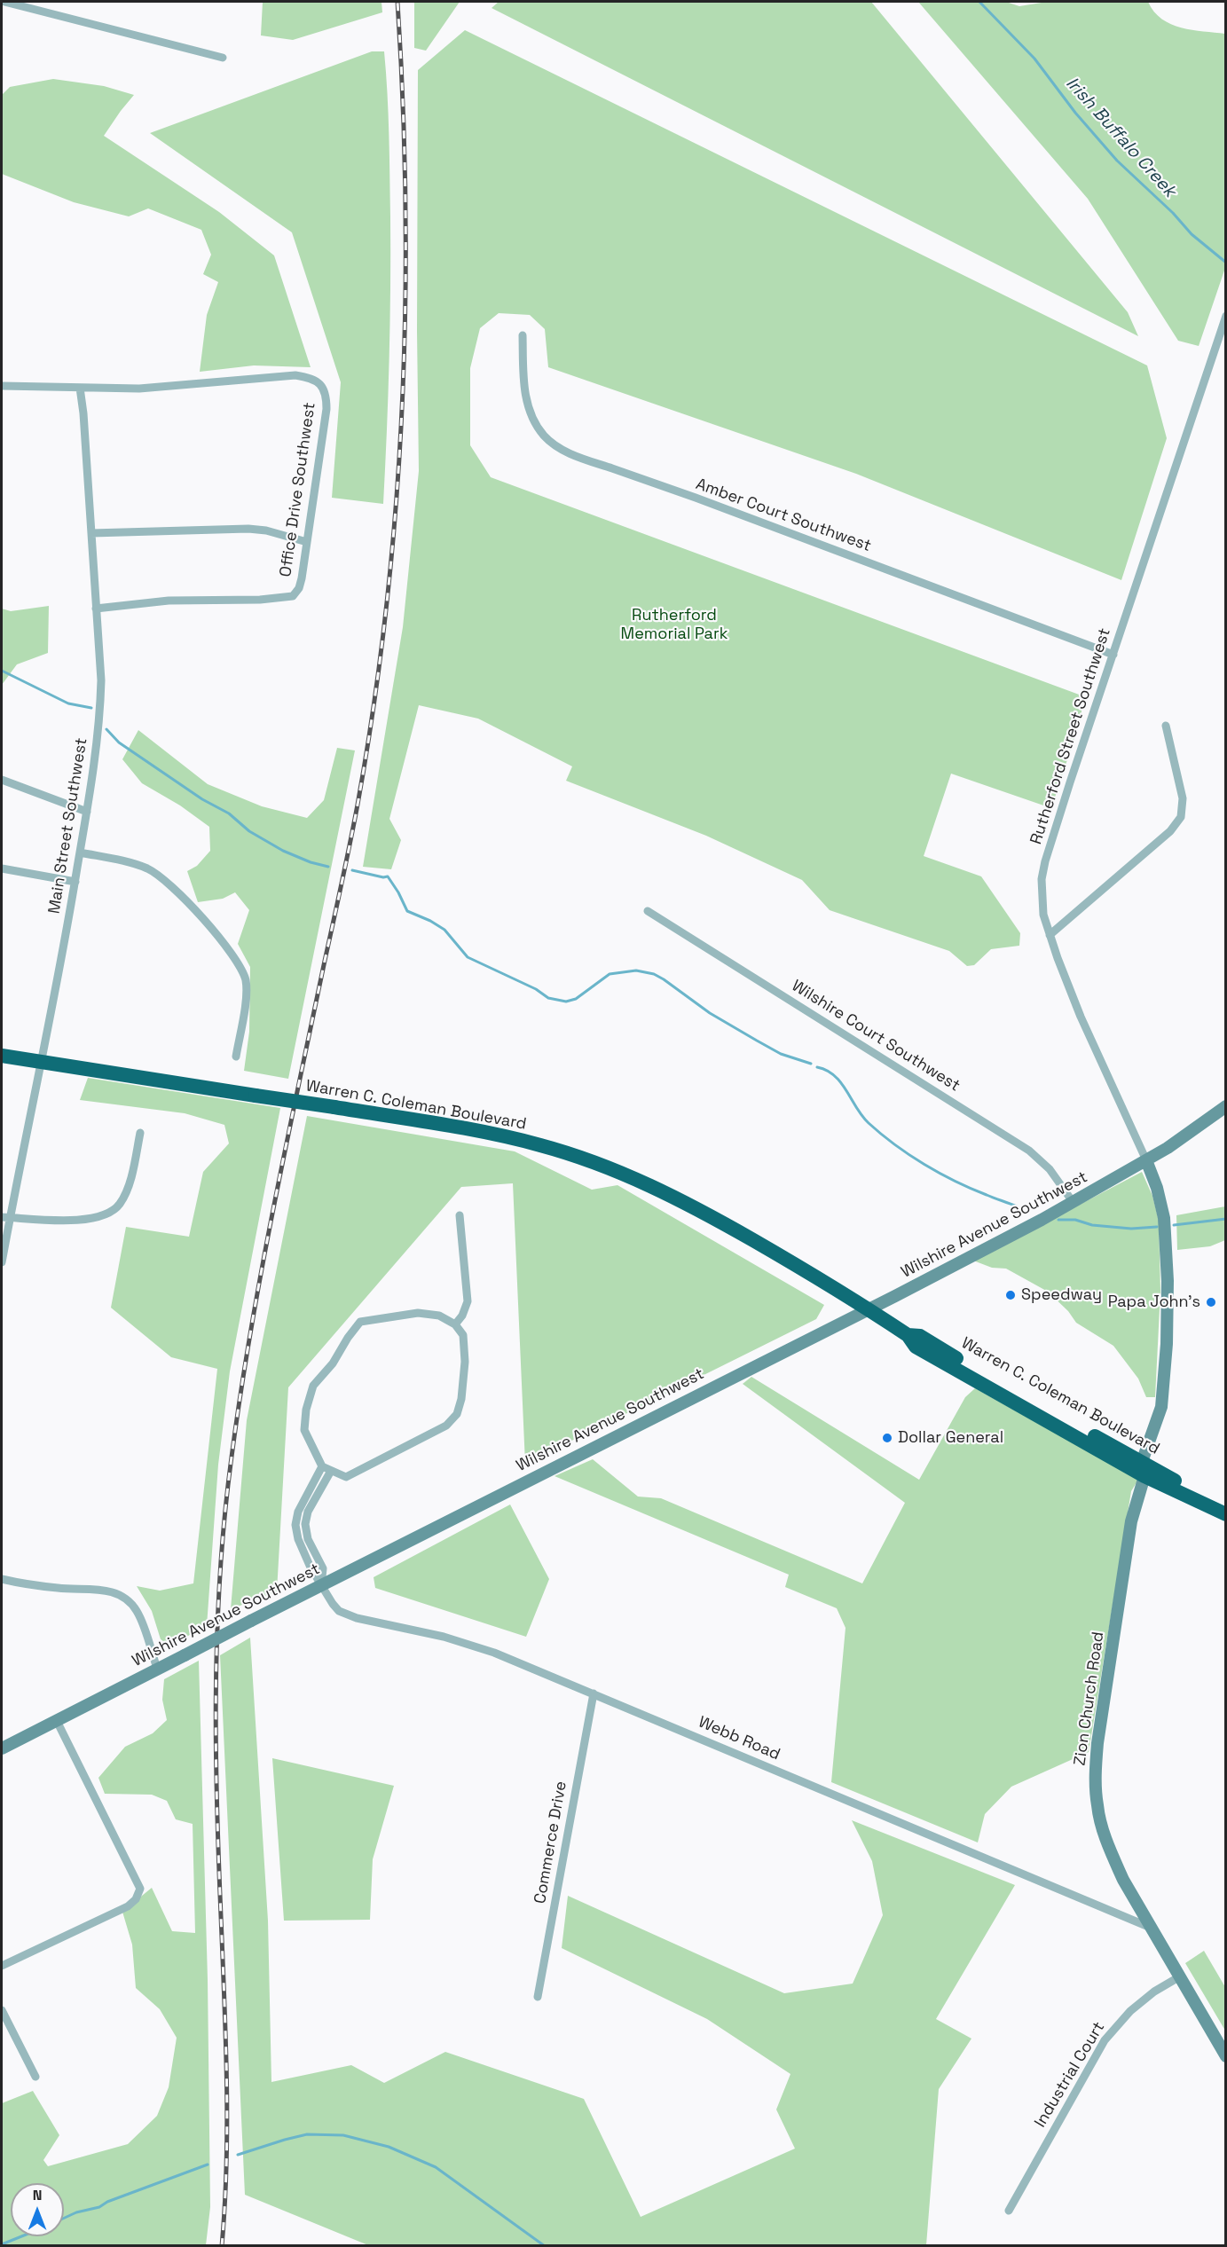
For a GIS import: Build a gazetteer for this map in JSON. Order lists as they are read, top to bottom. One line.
{"streets":{"highway":["Warren C. Coleman Boulevard"],"street":["Office Drive Southwest","Amber Court Southwest","Rutherford Street Southwest","Main Street Southwest","Wilshire Court Southwest","Wilshire Avenue Southwest","Zion Church Road","Webb Road","Commerce Drive","Industrial Court"]},"crossings":[["Office Drive Southwest","Main Street Southwest"],["Amber Court Southwest","Rutherford Street Southwest"],["Rutherford Street Southwest","Wilshire Avenue Southwest"],["Rutherford Street Southwest","Zion Church Road"],["Main Street Southwest","Warren C. Coleman Boulevard"],["Wilshire Court Southwest","Wilshire Avenue Southwest"],["Warren C. Coleman Boulevard","Wilshire Avenue Southwest"],["Warren C. Coleman Boulevard","Zion Church Road"],["Wilshire Avenue Southwest","Zion Church Road"],["Wilshire Avenue Southwest","Webb Road"],["Zion Church Road","Webb Road"],["Zion Church Road","Industrial Court"],["Webb Road","Commerce Drive"]],"water":["Irish Buffalo Creek"],"parks":["Rutherford Memorial Park"],"places":["Speedway","Papa John's","Dollar General"],"north":"top"}
